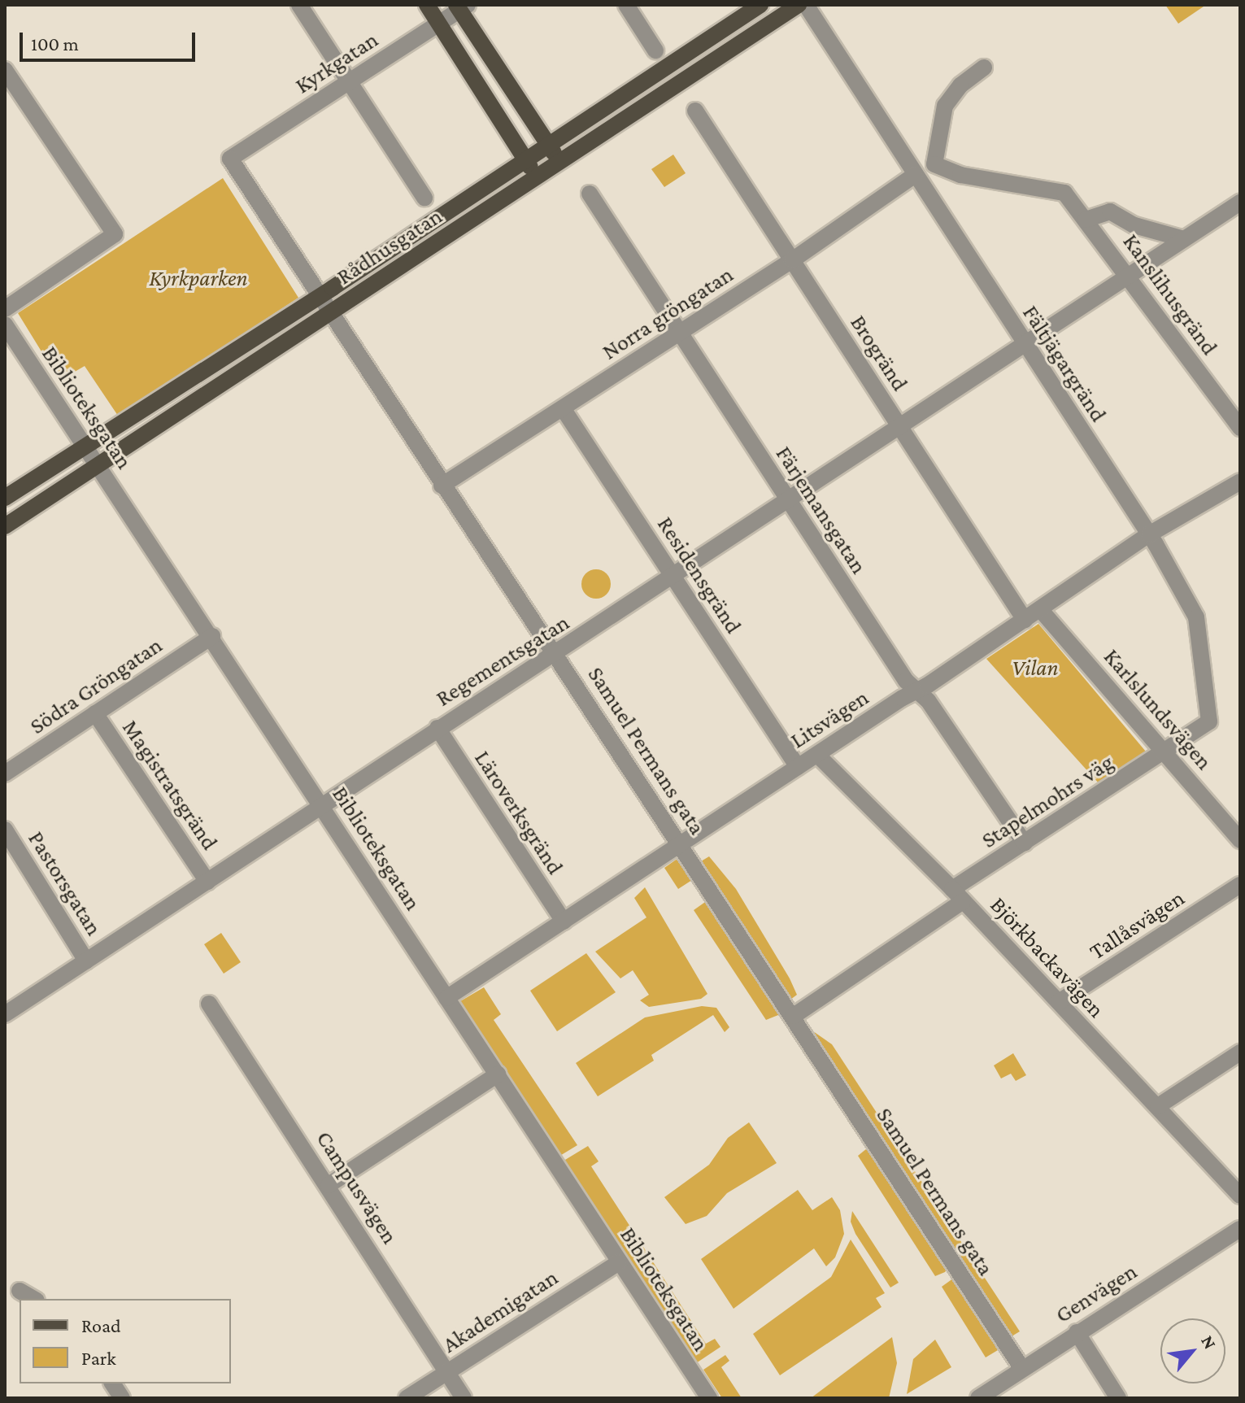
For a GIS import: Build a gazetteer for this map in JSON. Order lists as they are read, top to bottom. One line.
{"streets":{"main road":["Rådhusgatan"],"street":["Kyrkgatan","Kanslihusgränd","Norra gröngatan","Brogränd","Fältjägargränd","Biblioteksgatan","Färjemansgatan","Residensgränd","Regementsgatan","Södra Gröngatan","Karlslundsvägen","Litsvägen","Samuel Permans gata","Magistratsgränd","Stapelmohrs väg","Läroverksgränd","Pastorsgatan","Tallåsvägen","Björkbackavägen","Campusvägen","Genvägen","Akademigatan"]},"crossings":[["Kyrkgatan","Samuel Permans gata"],["Rådhusgatan","Biblioteksgatan"],["Rådhusgatan","Samuel Permans gata"],["Kanslihusgränd","Regementsgatan"],["Norra gröngatan","Brogränd"],["Norra gröngatan","Fältjägargränd"],["Norra gröngatan","Färjemansgatan"],["Norra gröngatan","Residensgränd"],["Norra gröngatan","Samuel Permans gata"],["Brogränd","Regementsgatan"],["Brogränd","Litsvägen"],["Fältjägargränd","Regementsgatan"],["Fältjägargränd","Karlslundsvägen"],["Fältjägargränd","Litsvägen"],["Fältjägargränd","Stapelmohrs väg"],["Biblioteksgatan","Regementsgatan"],["Biblioteksgatan","Södra Gröngatan"],["Biblioteksgatan","Litsvägen"],["Biblioteksgatan","Akademigatan"],["Färjemansgatan","Regementsgatan"],["Färjemansgatan","Litsvägen"],["Färjemansgatan","Stapelmohrs väg"],["Residensgränd","Regementsgatan"],["Residensgränd","Litsvägen"],["Regementsgatan","Samuel Permans gata"],["Regementsgatan","Magistratsgränd"],["Regementsgatan","Läroverksgränd"],["Regementsgatan","Pastorsgatan"],["Södra Gröngatan","Magistratsgränd"],["Karlslundsvägen","Litsvägen"],["Karlslundsvägen","Stapelmohrs väg"],["Litsvägen","Samuel Permans gata"],["Litsvägen","Läroverksgränd"],["Litsvägen","Björkbackavägen"],["Samuel Permans gata","Stapelmohrs väg"],["Samuel Permans gata","Genvägen"],["Stapelmohrs väg","Björkbackavägen"],["Tallåsvägen","Björkbackavägen"],["Campusvägen","Akademigatan"]],"parks":["Kyrkparken","Vilan"],"legend":["Road","Park"],"scale_bar":"100 m","north":"top right"}
